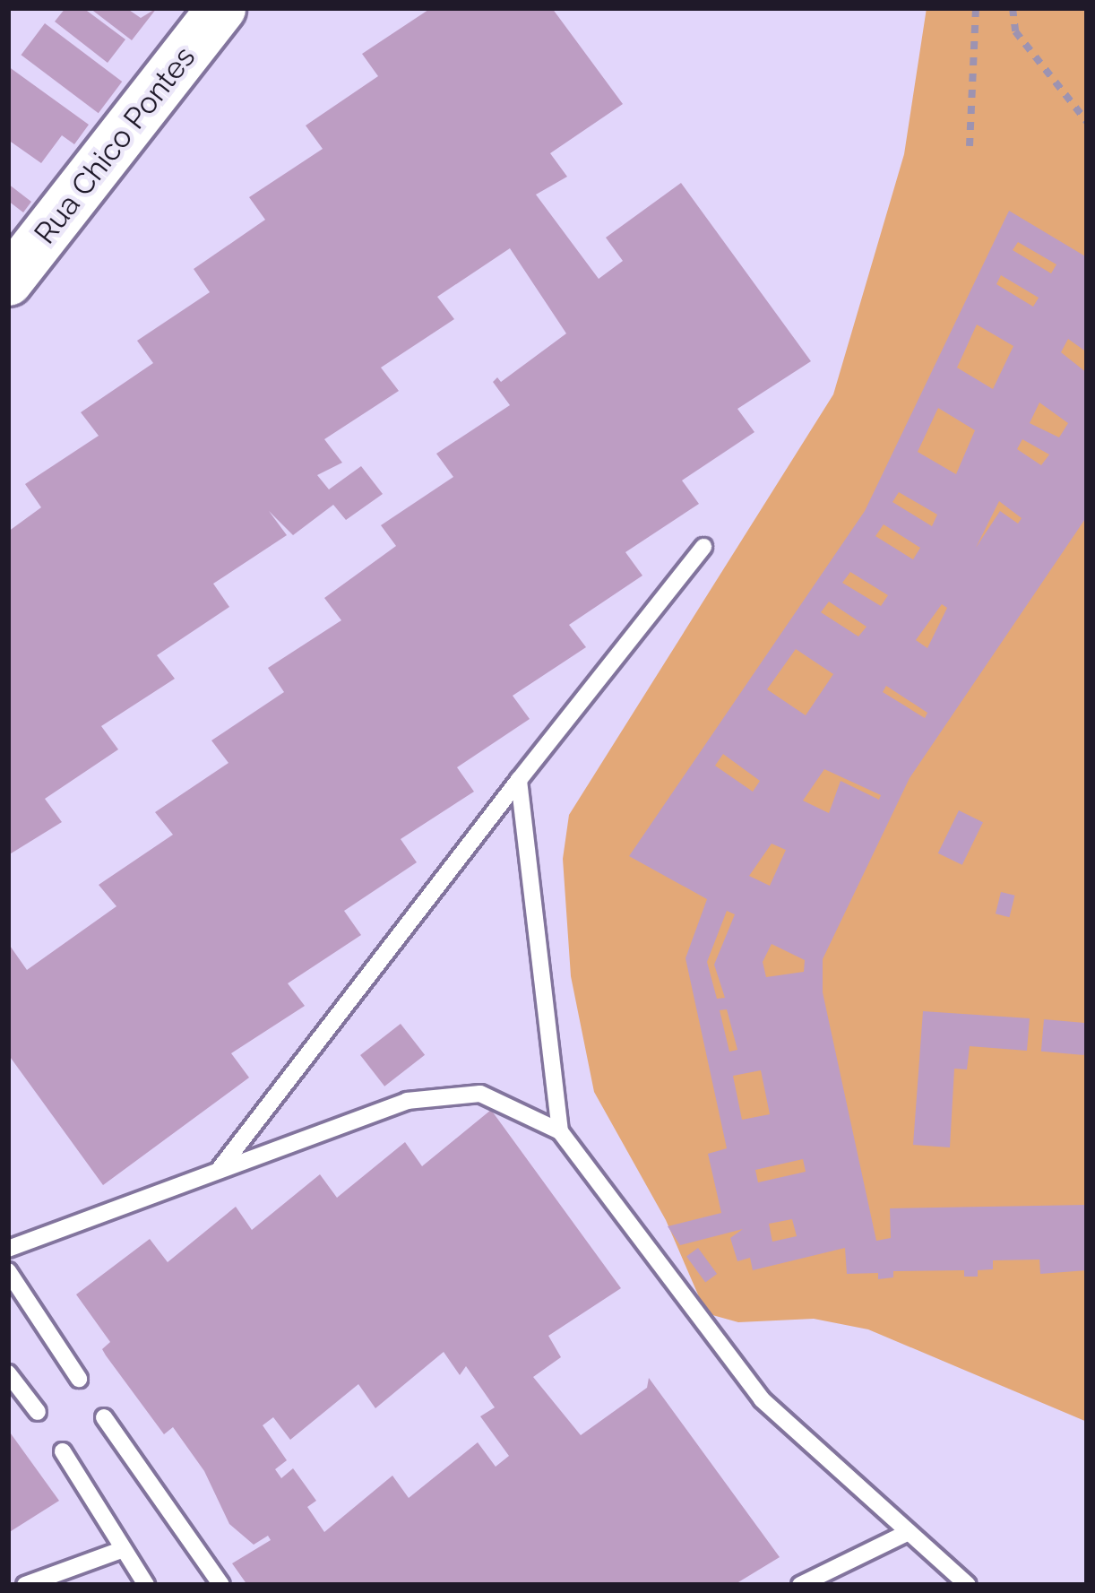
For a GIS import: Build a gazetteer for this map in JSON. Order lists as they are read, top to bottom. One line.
{"streets":{"main road":["Rua Chico Pontes"]}}
